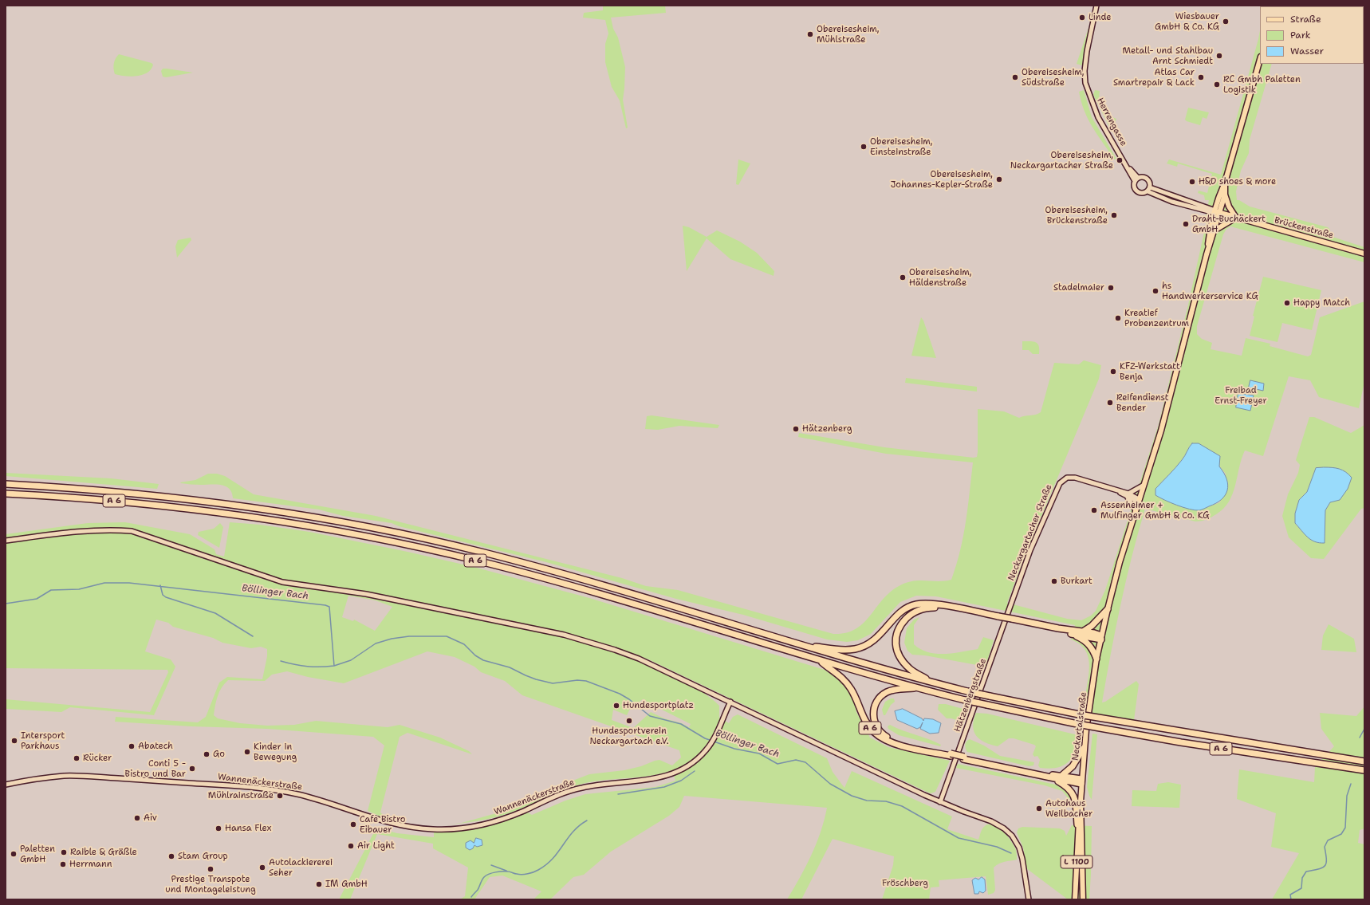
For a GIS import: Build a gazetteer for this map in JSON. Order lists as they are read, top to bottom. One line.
{"streets":{"highway":["A 6"],"main road":["Brückenstraße","Neckartalstraße","L 1100"],"street":["Herrengasse","Neckargartacher Straße","Hätzenbergstraße","Wannenäckerstraße"]},"crossings":[["Brückenstraße","L 1100"],["Neckargartacher Straße","Hätzenbergstraße"],["Neckartalstraße","L 1100"]],"water":["Böllinger Bach"],"parks":["Freibad Ernst-Freyer","Fröschberg"],"places":["Linde","Wiesbauer GmbH & Co. KG","Obereisesheim, Mühlstraße","Metall- und Stahlbau Arnt Schmiedt","Obereisesheim, Südstraße","Atlas Car Smartrepair & Lack","RC Gmbh Paletten Logistik","Obereisesheim, Einsteinstraße","Obereisesheim, Neckargartacher Straße","Obereisesheim, Johannes-Kepler-Straße","H&D shoes & more","Obereisesheim, Brückenstraße","Draht-Buchäckert GmbH","Obereisesheim, Häldenstraße","Stadelmaier","hs Handwerkerservice KG","Happy Match","Kreatief Probenzentrum","KFZ-Werkstatt Benja","Reifendienst Bender","Hätzenberg","Assenheimer + Mulfinger GmbH & Co. KG","Burkart","Hundesportplatz","Hundesportverein Neckargartach e.V.","Intersport Parkhaus","Abatech","Kinder in Bewegung","Go","Rücker","Conti 5 - Bistro und Bar","Mühlrainstraße","Autohaus Weilbacher","Aiv","Cafe Bistro Eibauer","Hansa Flex","Air Light","Raible & Gräßle","Paletten GmbH","Stam Group","Herrmann","Autolackiererei Seher","Prestige Transpote und Montageleistung","IM GmbH"],"legend":["Straße","Park","Wasser"]}
